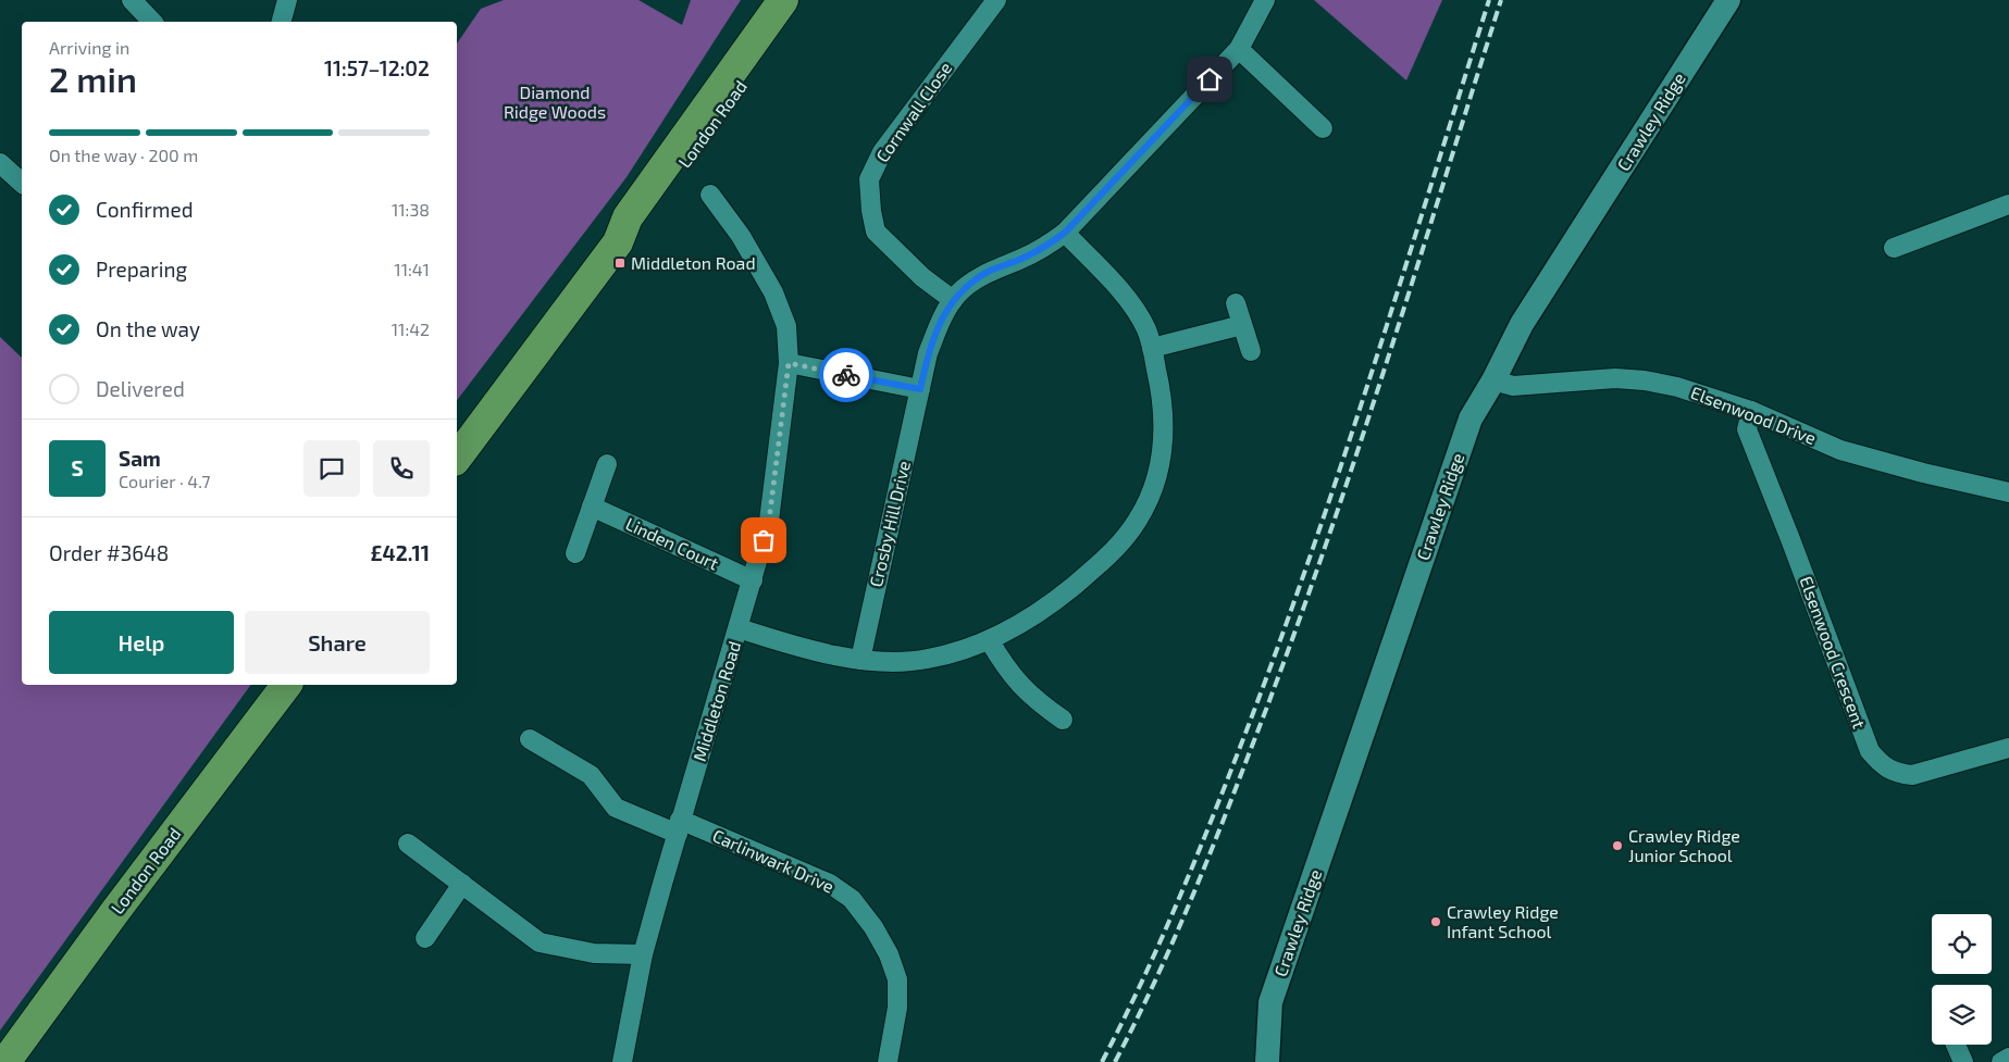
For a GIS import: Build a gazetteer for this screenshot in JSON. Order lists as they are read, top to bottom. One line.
{"streets":{"main road":["London Road"],"street":["Cornwall Close","Crawley Ridge","Elsenwood Drive","Crosby Hill Drive","Linden Court","Elsenwood Crescent","Middleton Road","Carlinwark Drive"]},"crossings":[["Cornwall Close","Crosby Hill Drive"],["Crawley Ridge","Elsenwood Drive"],["Elsenwood Drive","Elsenwood Crescent"],["Linden Court","Middleton Road"],["Middleton Road","Carlinwark Drive"]],"parks":["Diamond Ridge Woods"],"places":{"transit":["Middleton Road"],"other":["Crawley Ridge Junior School","Crawley Ridge Infant School"]},"page":{"heading":["2 min","Arriving in","11:57–12:02"],"panel":["Sam","Courier · 4.7","Order #3648","£42.11"],"bar":"On the way · 200 m","list":[["Confirmed","11:38"],["Preparing","11:41"],["On the way","11:42"],"Delivered"],"round":"S","buttons":["Help","Share"]}}
